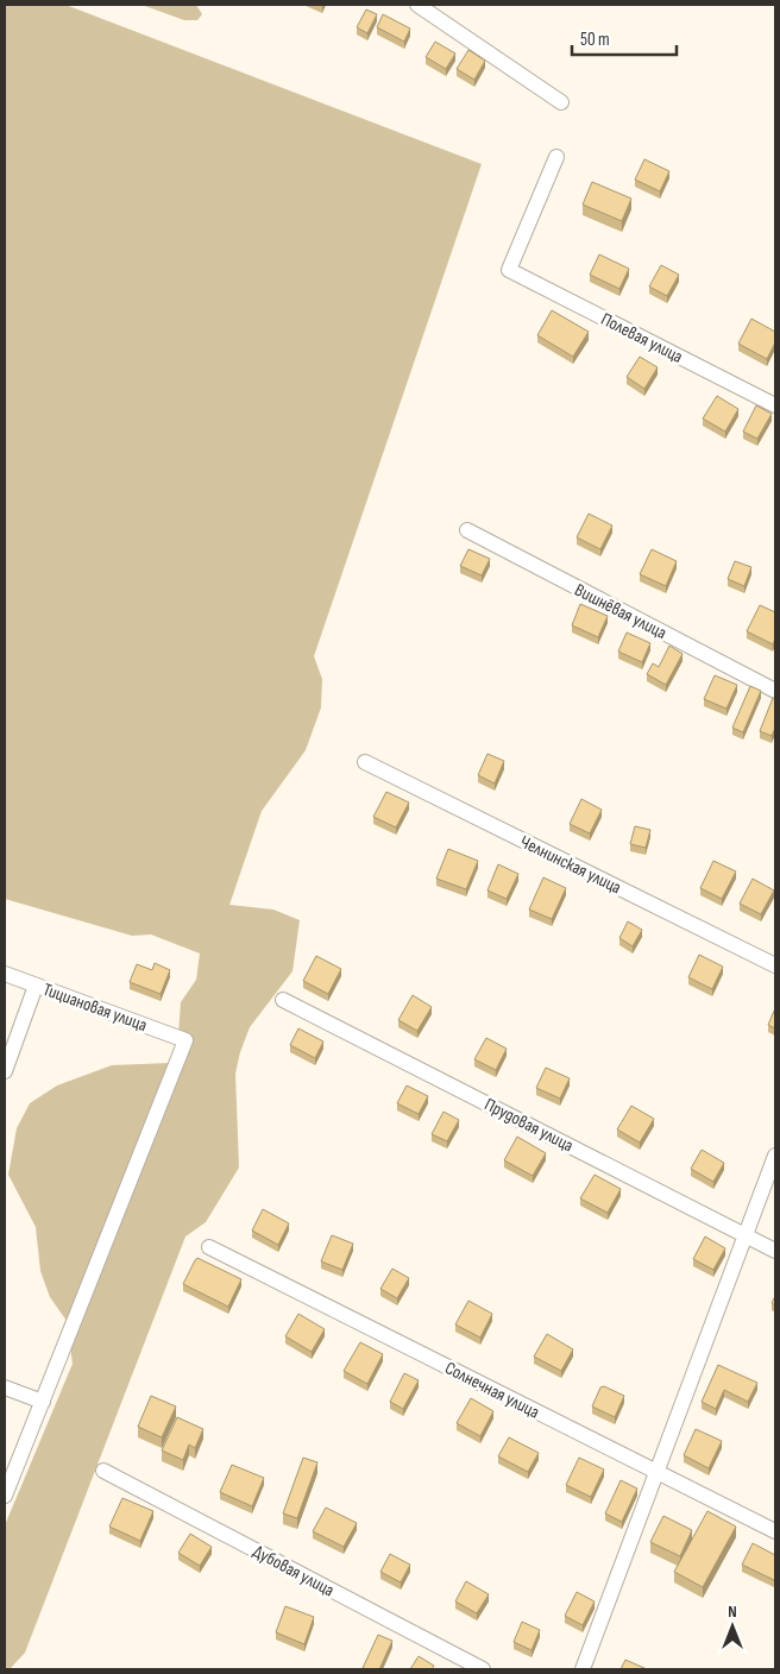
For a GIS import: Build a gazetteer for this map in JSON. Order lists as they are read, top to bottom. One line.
{"streets":{"street":["Полевая улица","Вишнёвая улица","Челнинская улица","Тициановая улица","Прудовая улица","Солнечная улица","Дубовая улица"]},"scale_bar":"50 m","north":"top"}
